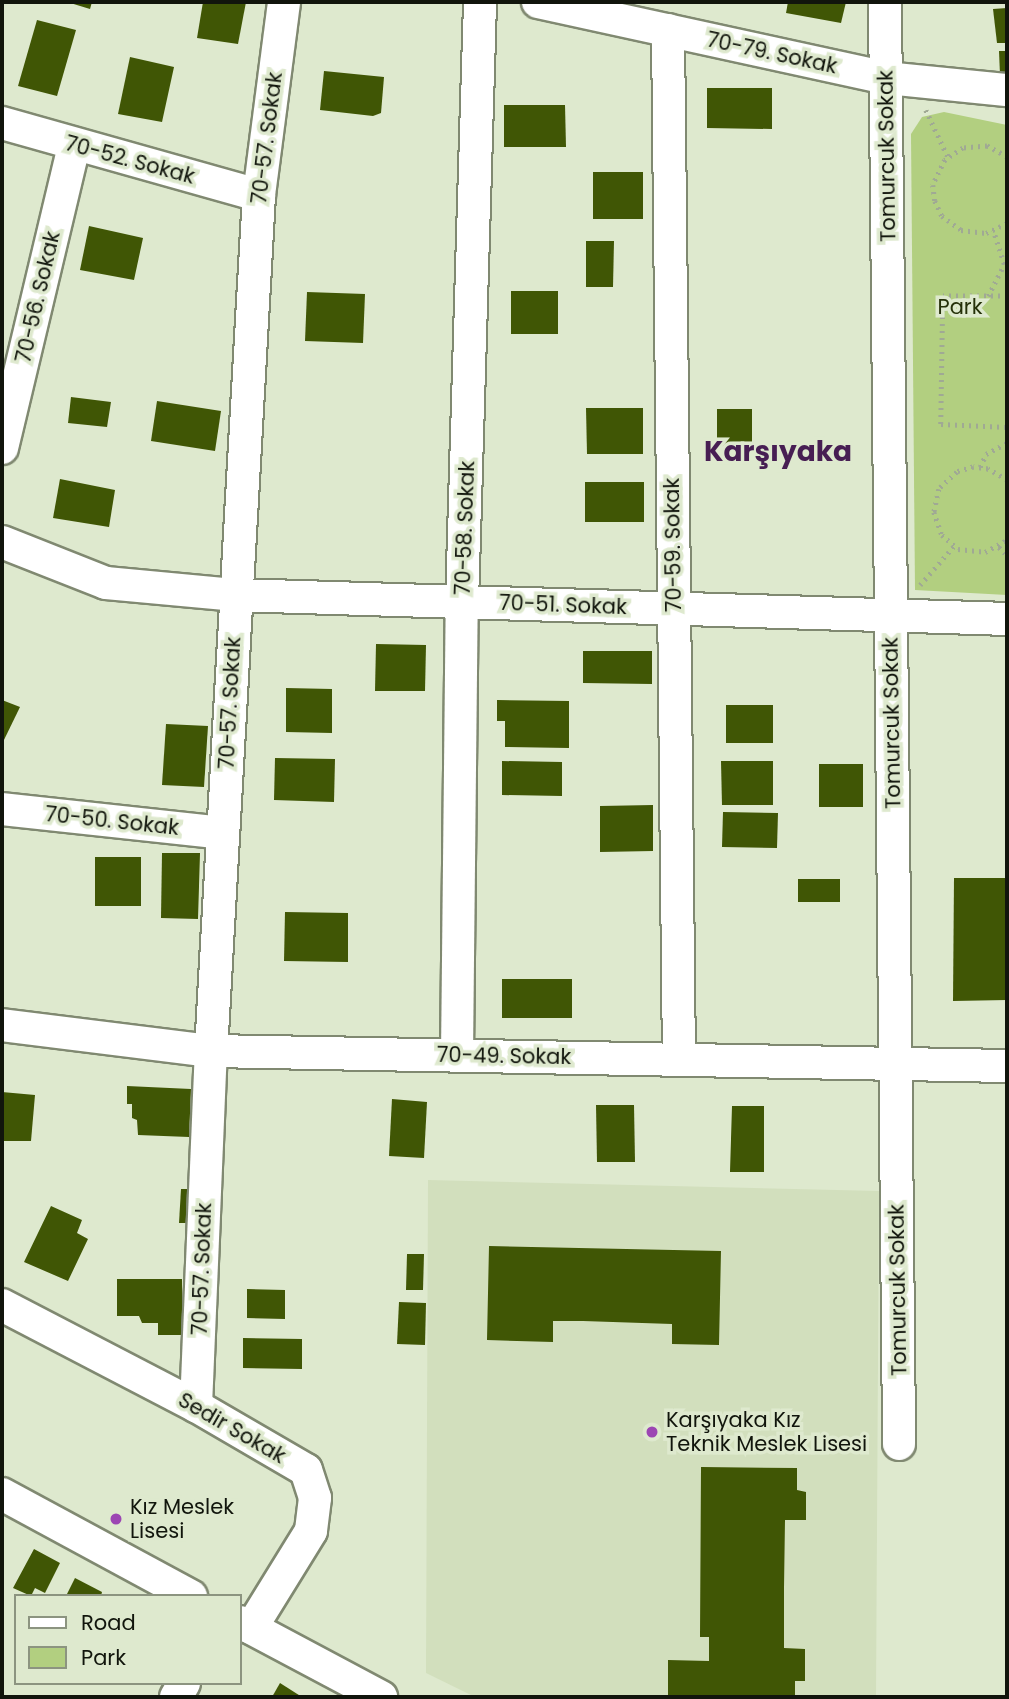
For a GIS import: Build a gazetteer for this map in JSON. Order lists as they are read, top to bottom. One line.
{"streets":{"street":["70-79. Sokak","70-57. Sokak","Tomurcuk Sokak","70-52. Sokak","70-56. Sokak","70-58. Sokak","70-59. Sokak","70-51. Sokak","70-50. Sokak","70-49. Sokak","Sedir Sokak"]},"crossings":[["70-79. Sokak","Tomurcuk Sokak"],["70-79. Sokak","70-59. Sokak"],["70-57. Sokak","70-52. Sokak"],["70-57. Sokak","70-51. Sokak"],["70-57. Sokak","70-50. Sokak"],["70-57. Sokak","70-49. Sokak"],["70-57. Sokak","Sedir Sokak"],["Tomurcuk Sokak","70-51. Sokak"],["Tomurcuk Sokak","70-49. Sokak"],["70-52. Sokak","70-56. Sokak"],["70-58. Sokak","70-51. Sokak"],["70-58. Sokak","70-49. Sokak"],["70-59. Sokak","70-51. Sokak"],["70-59. Sokak","70-49. Sokak"]],"districts":["Karşıyaka"],"parks":["Park"],"places":["Karşıyaka Kız Teknik Meslek Lisesi","Kız Meslek Lisesi"],"legend":["Road","Park"]}
